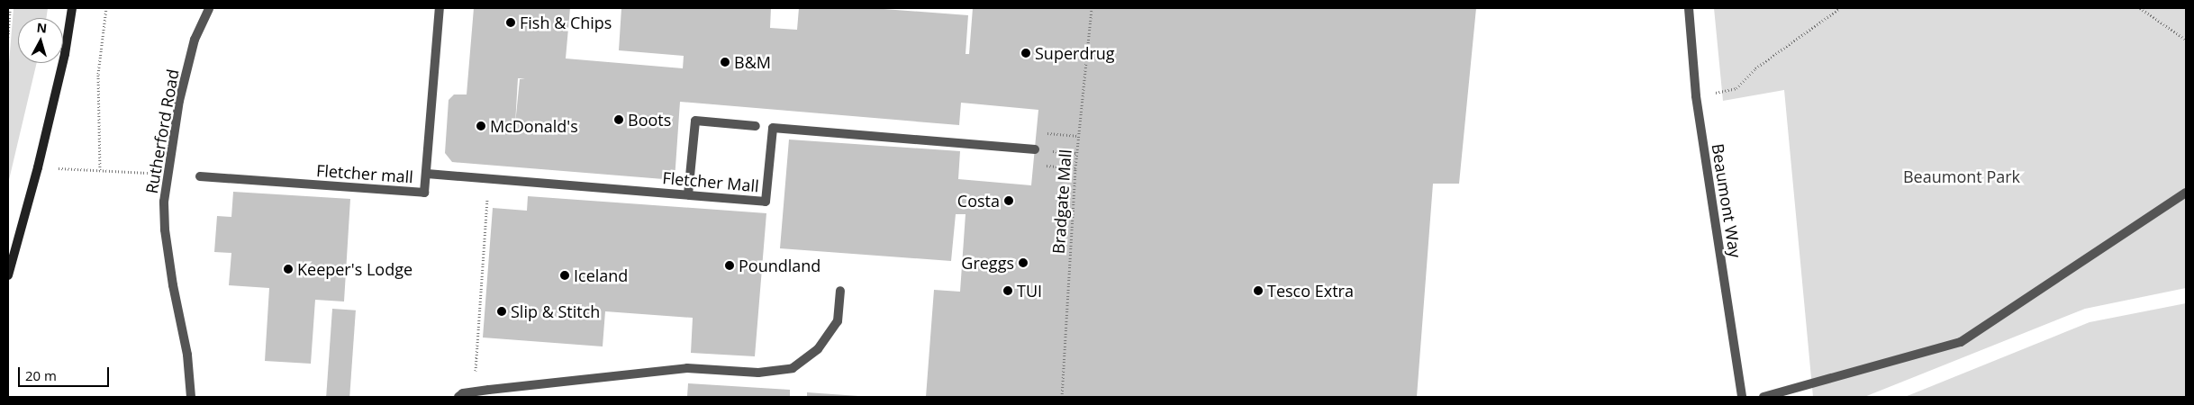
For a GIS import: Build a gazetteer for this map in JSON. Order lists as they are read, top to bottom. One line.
{"streets":{"street":["Rutherford Road","Fletcher mall","Fletcher Mall","Beaumont Way"],"path":["Bradgate Mall"]},"crossings":[["Fletcher mall","Fletcher Mall"]],"parks":["Beaumont Park"],"places":["Fish & Chips","Superdrug","B&M","Boots","McDonald's","Costa","Greggs","Poundland","Keeper's Lodge","Iceland","TUI","Tesco Extra","Slip & Stitch"],"scale_bar":"20 m","north":"top"}
